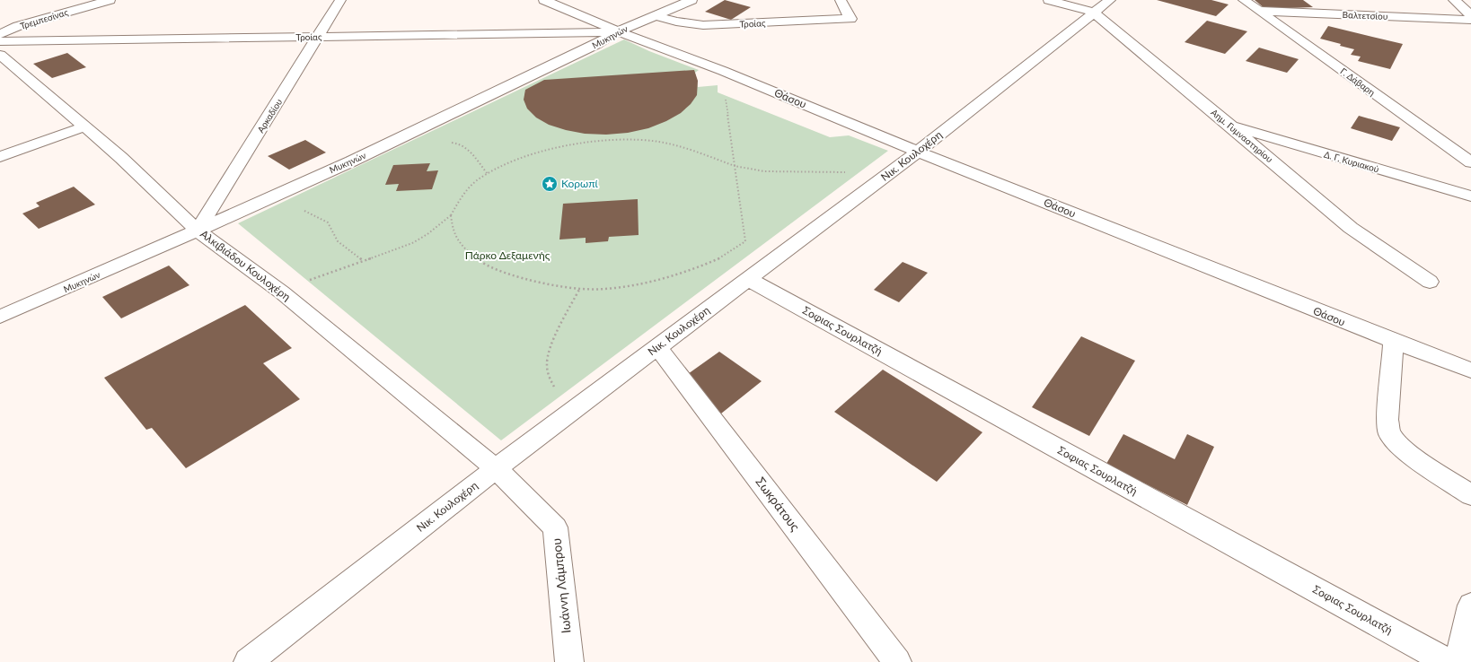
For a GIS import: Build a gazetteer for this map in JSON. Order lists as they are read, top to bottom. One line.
{"streets":{"street":["Βαλτετσίου","Τρεμπεσίνας","Τροίας","Μυκηνών","Γ. Δάβαρη","Θάσου","Αρκαδίου","Αημ. Γυμναστηρίου","Νικ. Κουλοχέρη","Δ. Γ. Κυριακού","Αλκιβιάδου Κουλοχέρη","Σοφιας Σουρλατζή","Σωκράτους","Ιωάννη Λάμπρου"]},"crossings":[["Βαλτετσίου","Γ. Δάβαρη"],["Τροίας","Μυκηνών"],["Τροίας","Θάσου"],["Τροίας","Αρκαδίου"],["Μυκηνών","Θάσου"],["Μυκηνών","Αρκαδίου"],["Μυκηνών","Αλκιβιάδου Κουλοχέρη"],["Θάσου","Νικ. Κουλοχέρη"],["Αρκαδίου","Αλκιβιάδου Κουλοχέρη"],["Αημ. Γυμναστηρίου","Νικ. Κουλοχέρη"],["Αημ. Γυμναστηρίου","Δ. Γ. Κυριακού"],["Νικ. Κουλοχέρη","Αλκιβιάδου Κουλοχέρη"],["Νικ. Κουλοχέρη","Σοφιας Σουρλατζή"],["Νικ. Κουλοχέρη","Σωκράτους"],["Νικ. Κουλοχέρη","Ιωάννη Λάμπρου"],["Αλκιβιάδου Κουλοχέρη","Ιωάννη Λάμπρου"]],"parks":["Πάρκο Δεξαμενής"],"places":{"place":["Κορωπί"]}}
